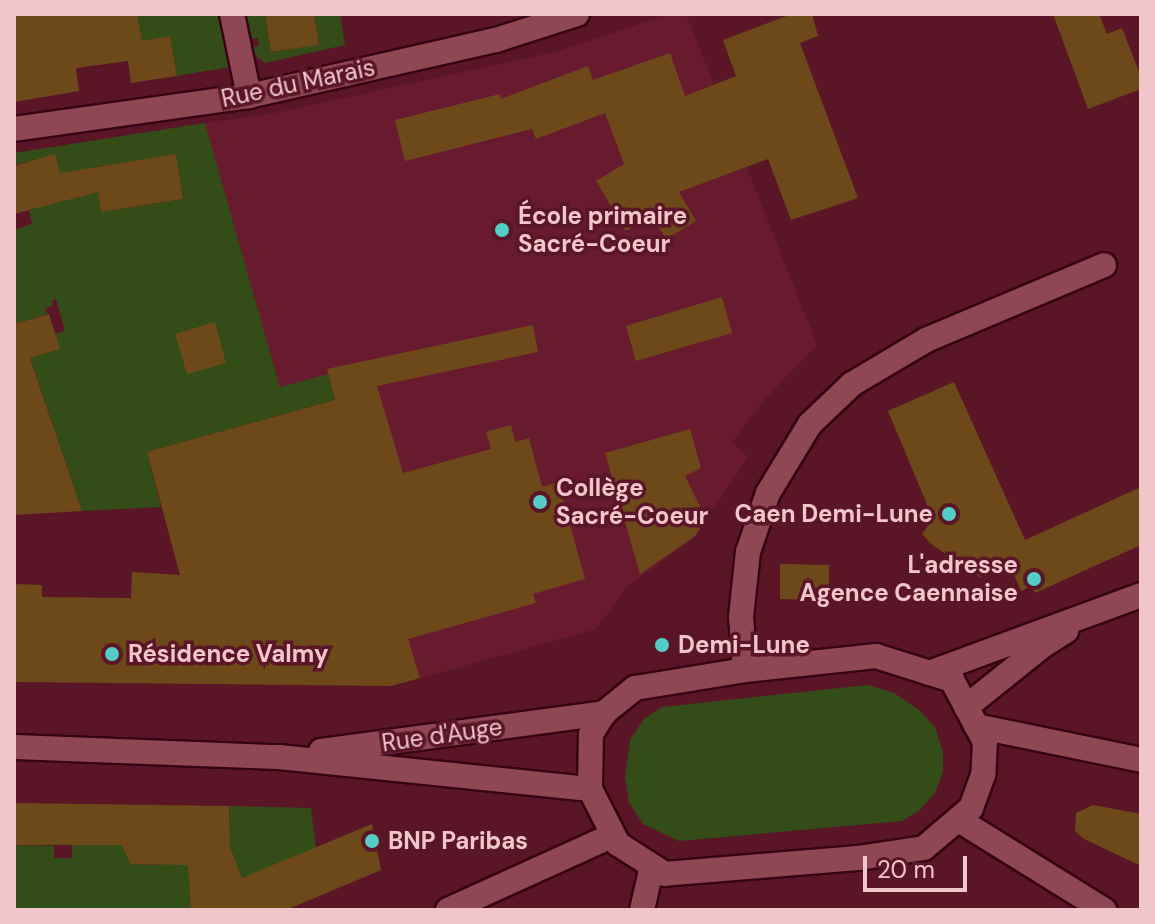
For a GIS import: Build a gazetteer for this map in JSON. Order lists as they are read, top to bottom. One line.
{"streets":{"main road":["Rue du Marais","Rue d'Auge"]},"places":["École primaire Sacré-Coeur","Collège Sacré-Coeur","Caen Demi-Lune","L'adresse Agence Caennaise","Demi-Lune","Résidence Valmy","BNP Paribas"],"scale_bar":"20 m"}
